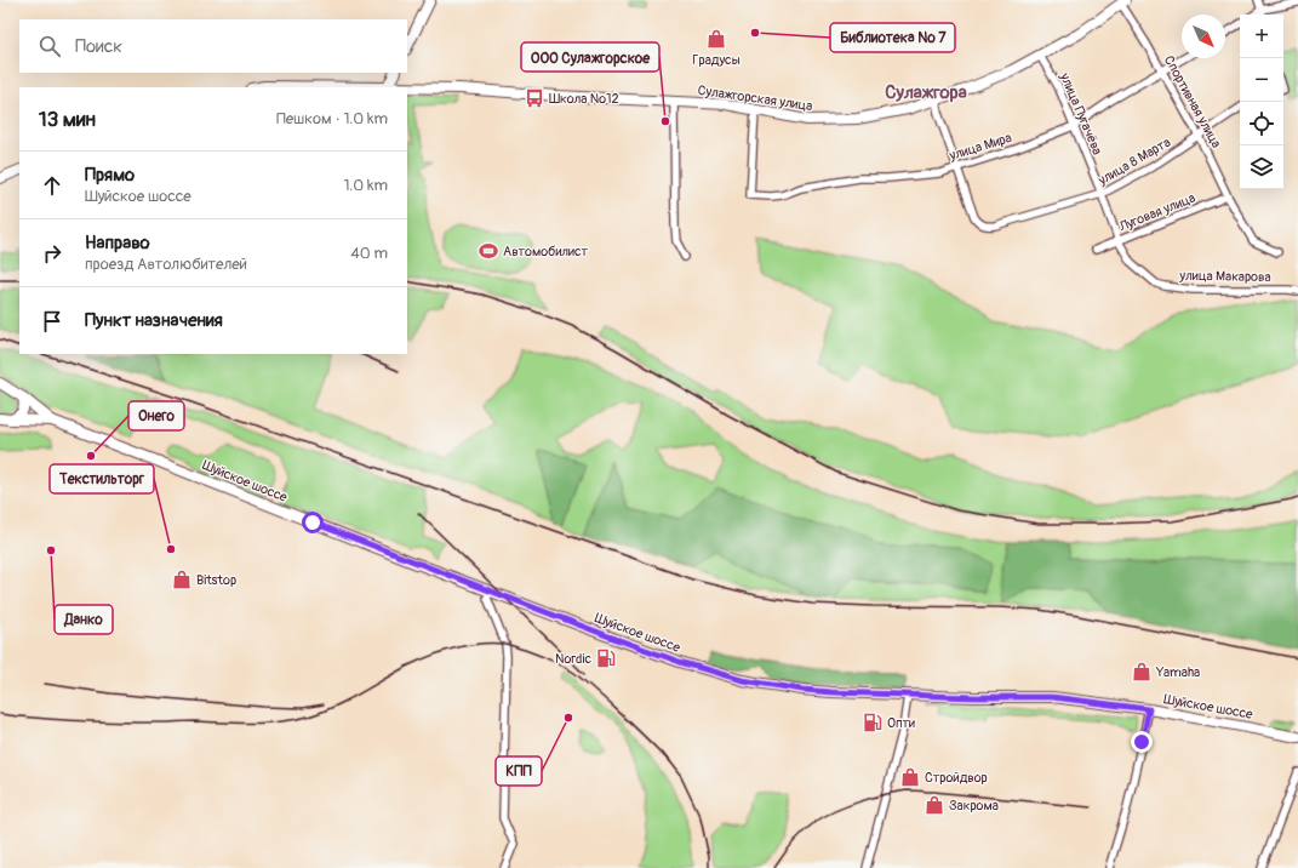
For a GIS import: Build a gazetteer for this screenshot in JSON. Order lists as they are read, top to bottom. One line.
{"streets":{"main road":["Сулажгорская улица","Шуйское шоссе"],"street":["Спортивная улица","улица Пугачёва","улица Мира","улица 8 Марта","Луговая улица","улица Макарова"]},"crossings":[["Сулажгорская улица","Спортивная улица"],["Сулажгорская улица","улица Пугачёва"],["Сулажгорская улица","улица Мира"],["Спортивная улица","улица Мира"],["Спортивная улица","улица 8 Марта"],["Спортивная улица","Луговая улица"],["улица Пугачёва","улица Мира"],["улица Пугачёва","улица 8 Марта"],["улица Пугачёва","Луговая улица"],["улица Пугачёва","улица Макарова"],["улица Мира","улица 8 Марта"]],"districts":["Сулажгора"],"places":{"other":["Библиотека № 7","ООО Сулажгорское","Онего","Текстильторг","Данко","КПП"],"shop":["Градусы","Bitstop","Yamaha","Стройдвор","Закрома"],"bus stop":["Школа №12"],"sports":["Автомобилист"],"fuel station":["Nordic","Опти"]},"north":"bottom right","page":{"map_buttons":["+","−"],"search":"Поиск","heading":["13 мин","Пешком · 1.0 km"],"list":[["Прямо","Шуйское шоссе","1.0 km"],["Направо","проезд Автолюбителей","40 m"],"Пункт назначения"]}}
